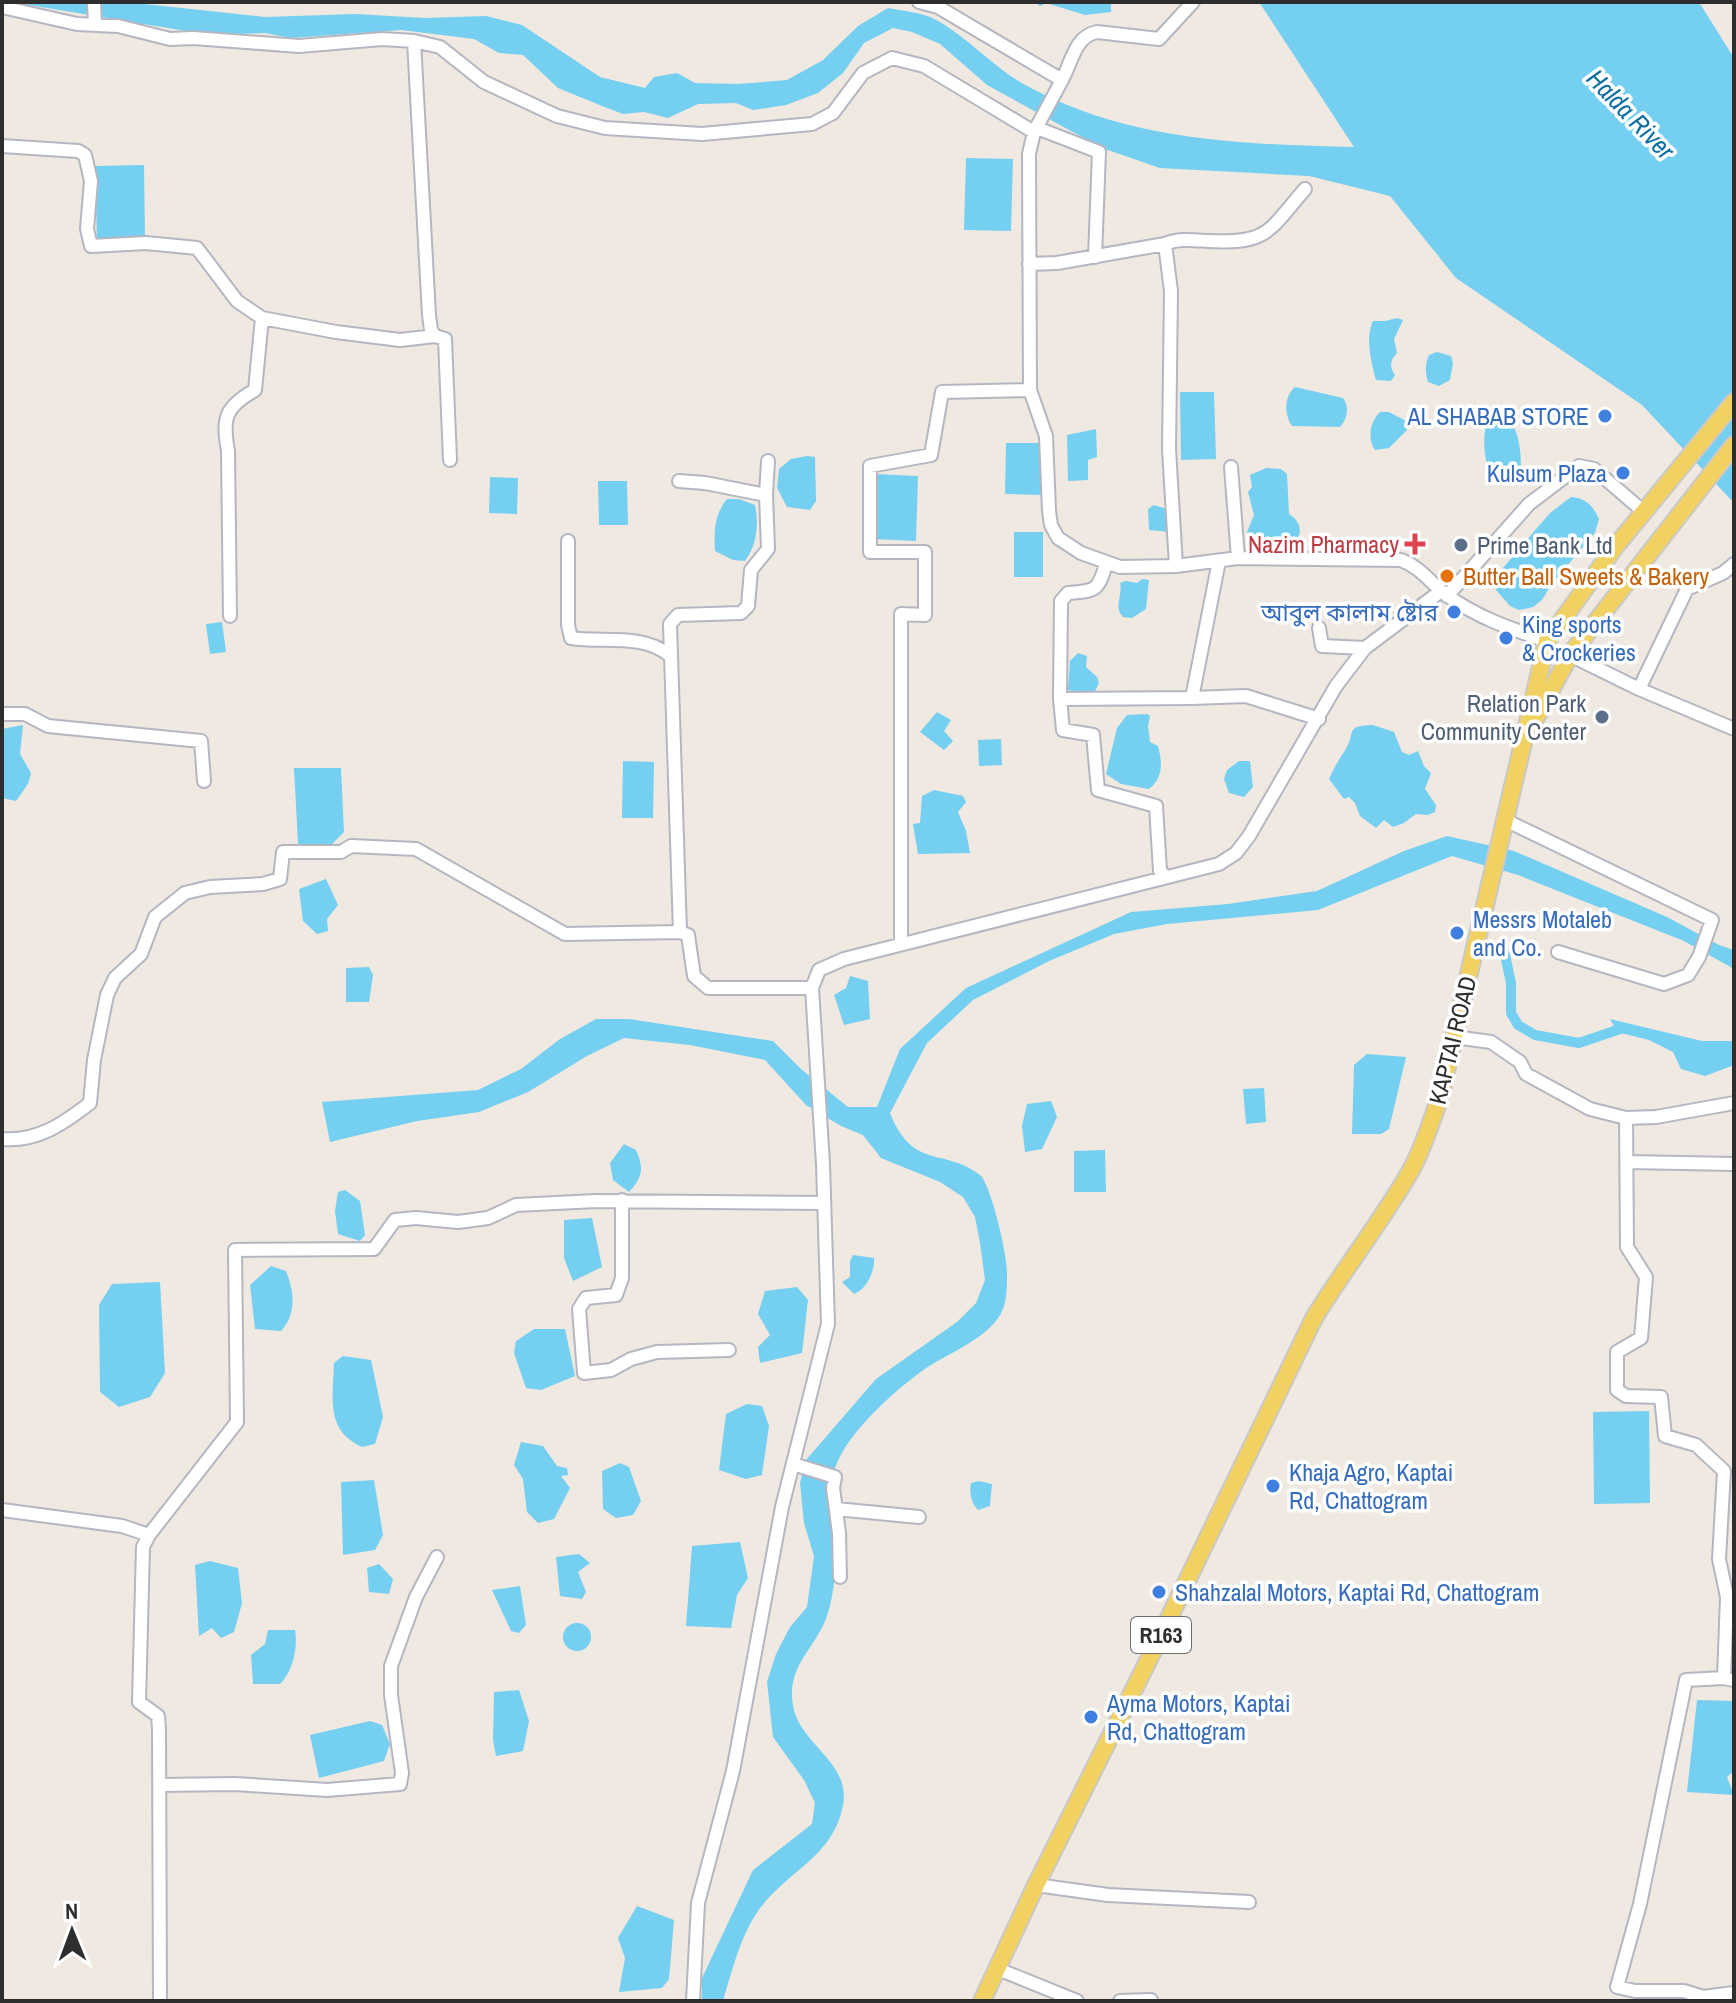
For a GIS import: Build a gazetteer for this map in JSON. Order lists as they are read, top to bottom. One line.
{"streets":{"main road":["KAPTAI ROAD","R163"]},"crossings":[["KAPTAI ROAD","R163"]],"water":["Halda River"],"places":{"other":["AL SHABAB STORE","Kulsum Plaza","Prime Bank Ltd","Butter Ball Sweets & Bakery","আবুল কালাম ষ্টোর","King sports & Crockeries","Relation Park Community Center","Messrs Motaleb and Co.","Khaja Agro, Kaptai Rd, Chattogram","Shahzalal Motors, Kaptai Rd, Chattogram","Ayma Motors, Kaptai Rd, Chattogram"],"health":["Nazim Pharmacy"]},"north":"top"}
